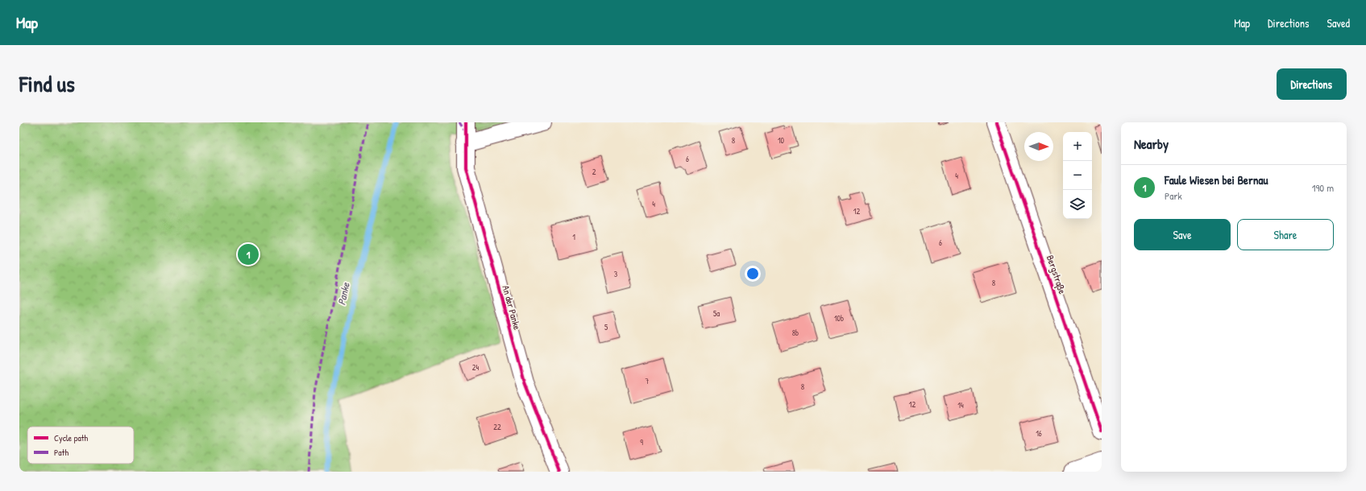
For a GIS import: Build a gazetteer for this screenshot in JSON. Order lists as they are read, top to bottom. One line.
{"streets":{"street":["Bergstraße","An der Panke"]},"water":["Panke"],"house_numbers":["8","10","6","2","4","4","12","1","6","3","8","5a","10b","5","8b","24","7","8","12","14","22","16","9"],"legend":["Cycle path","Path"],"north":"right","page":{"header":"Map","nav":["Map","Directions","Saved"],"title":"Find us","buttons":["Directions",["Save","Share"]],"heading":"Nearby","map_buttons":["+","−"],"list":[{"mark":"1","name":"Faule Wiesen bei Bernau","note":"Park","value":"190 m"}],"pins":"1"}}
